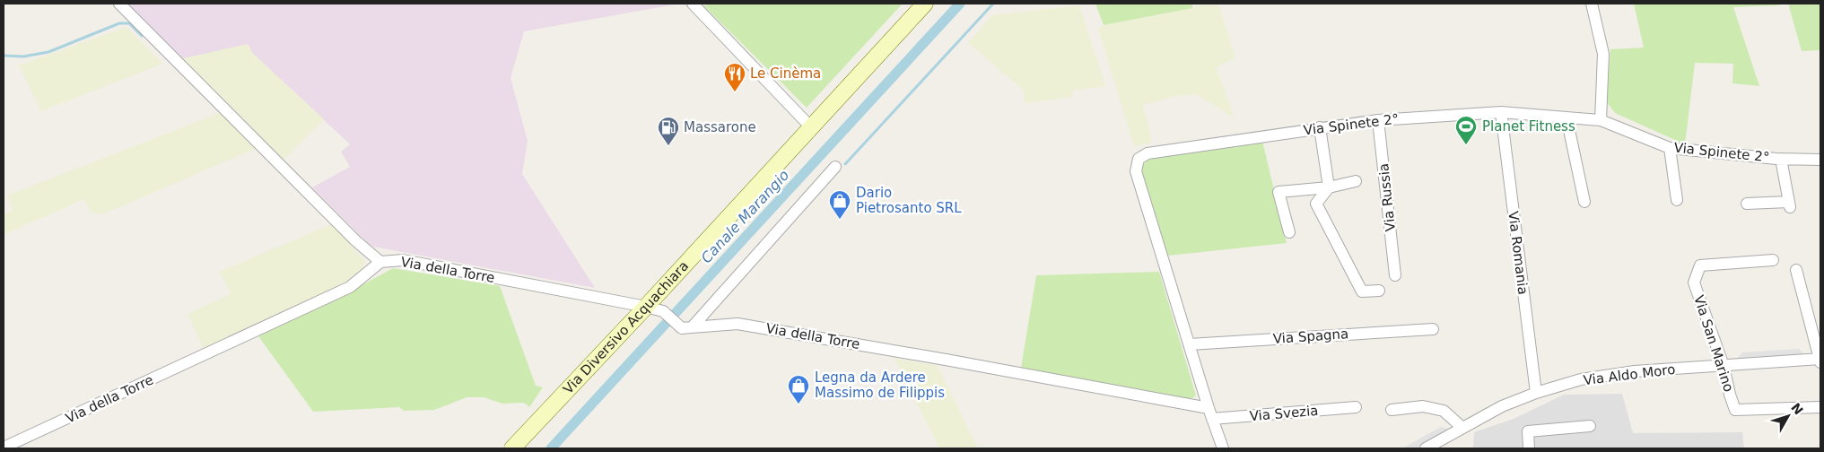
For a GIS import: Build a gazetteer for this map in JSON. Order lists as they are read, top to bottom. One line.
{"streets":{"main road":["Via Diversivo Acquachiara"],"street":["Via Spinete 2°","Via Russia","Via Romania","Via della Torre","Via Spagna","Via San Marino","Via Aldo Moro","Via Svezia"]},"crossings":[["Via Spinete 2°","Via Russia"],["Via Spinete 2°","Via Romania"],["Via Spinete 2°","Via della Torre"],["Via Spinete 2°","Via Spagna"],["Via Romania","Via Aldo Moro"],["Via della Torre","Via Diversivo Acquachiara"],["Via San Marino","Via Aldo Moro"]],"water":["Canale Marangio"],"places":{"restaurant":["Le Cinèma"],"sports":["Planet Fitness"],"fuel station":["Massarone"],"shop":["Dario Pietrosanto SRL","Legna da Ardere Massimo de Filippis"]},"north":"top right"}
